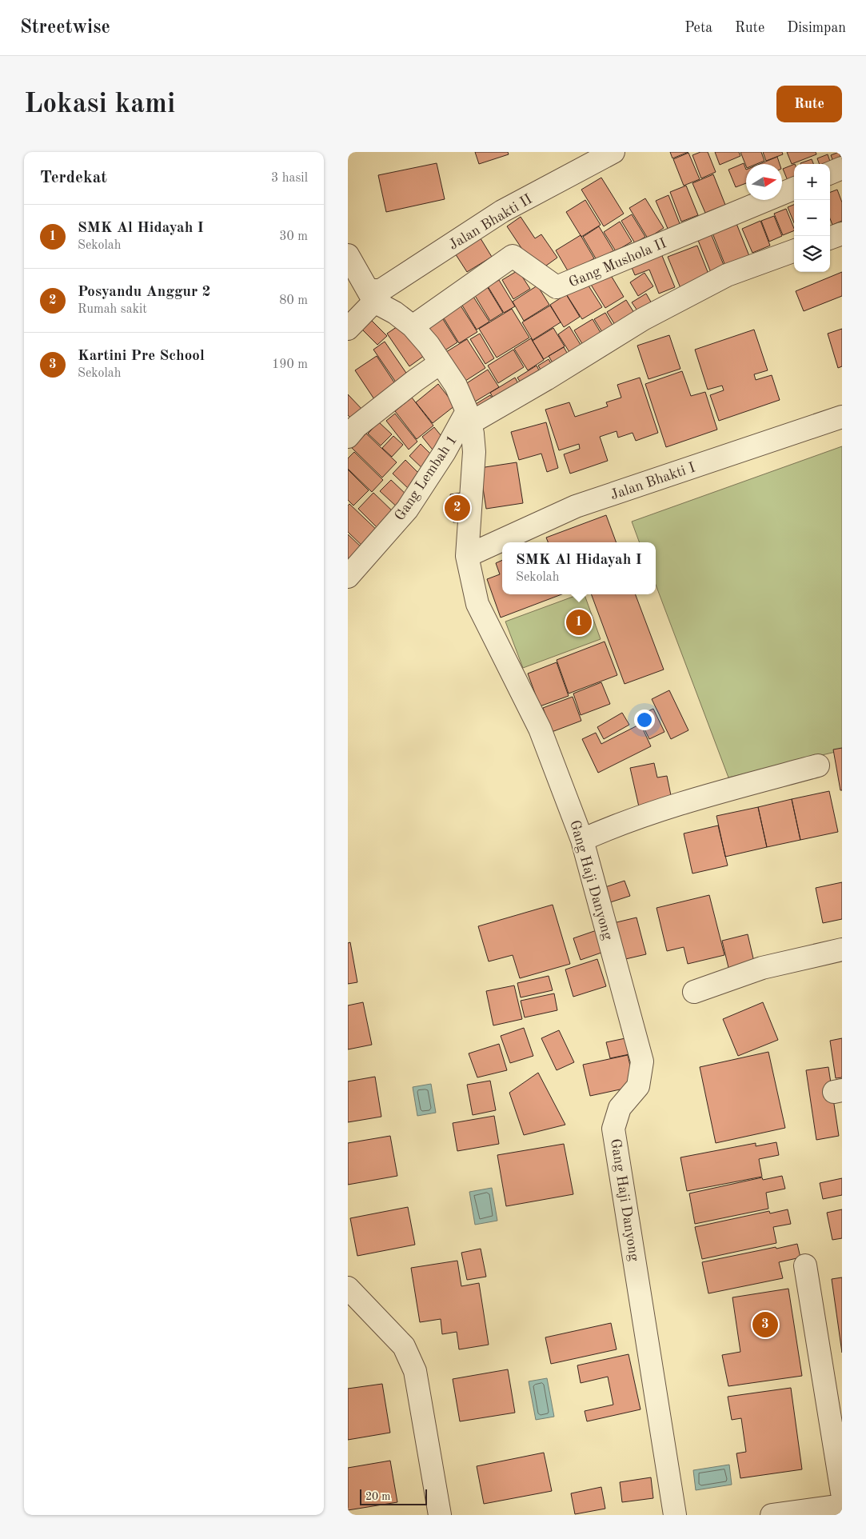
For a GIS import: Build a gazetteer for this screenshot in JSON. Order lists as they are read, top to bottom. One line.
{"streets":{"street":["Jalan Bhakti II","Gang Mushola II","Gang Lembah 1","Jalan Bhakti I","Gang Haji Danyong"]},"crossings":[["Jalan Bhakti II","Gang Haji Danyong"],["Gang Mushola II","Gang Haji Danyong"],["Gang Lembah 1","Gang Haji Danyong"],["Jalan Bhakti I","Gang Haji Danyong"]],"scale_bar":"20 m","north":"right","page":{"header":"Streetwise","nav":["Peta","Rute","Disimpan"],"buttons":"Rute","title":"Lokasi kami","heading":["Terdekat","3 hasil"],"map_buttons":["+","−"],"list":[{"mark":"1","name":"SMK Al Hidayah I","note":"Sekolah","value":"30 m"},{"mark":"2","name":"Posyandu Anggur 2","note":"Rumah sakit","value":"80 m"},{"mark":"3","name":"Kartini Pre School","note":"Sekolah","value":"190 m"}],"pins":["2","1","3"],"popup":["SMK Al Hidayah I","Sekolah"],"scale":"20 m"}}
